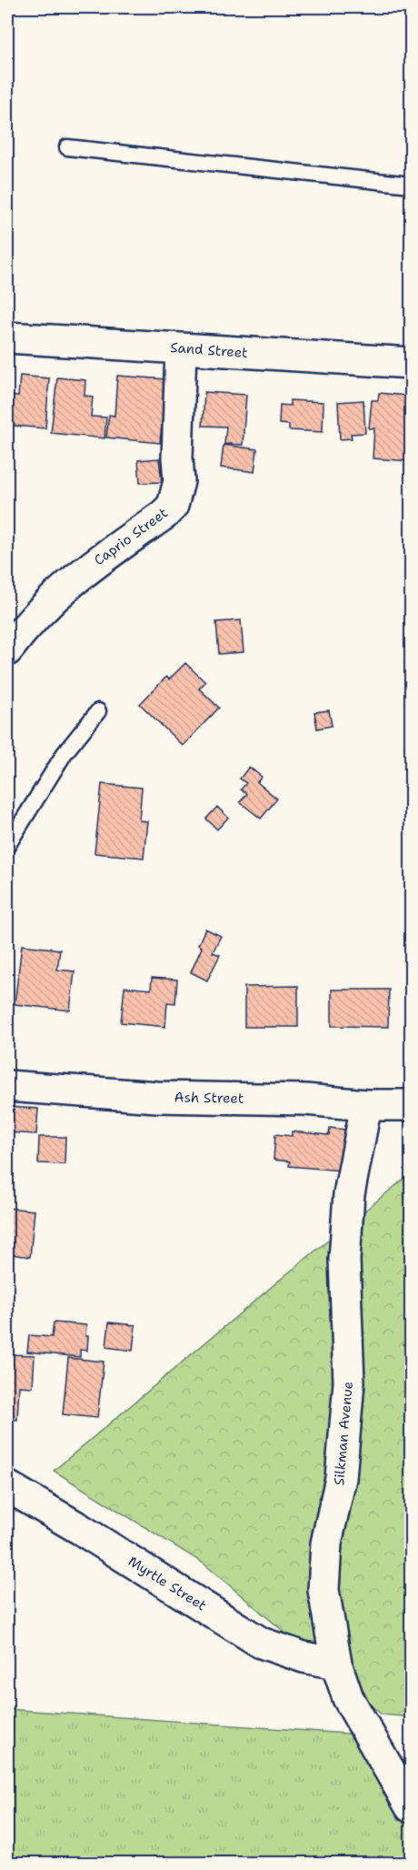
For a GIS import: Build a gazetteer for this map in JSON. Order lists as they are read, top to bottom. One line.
{"streets":{"street":["Sand Street","Caprio Street","Ash Street","Silkman Avenue","Myrtle Street"]},"crossings":[["Sand Street","Caprio Street"],["Ash Street","Silkman Avenue"],["Silkman Avenue","Myrtle Street"]]}
